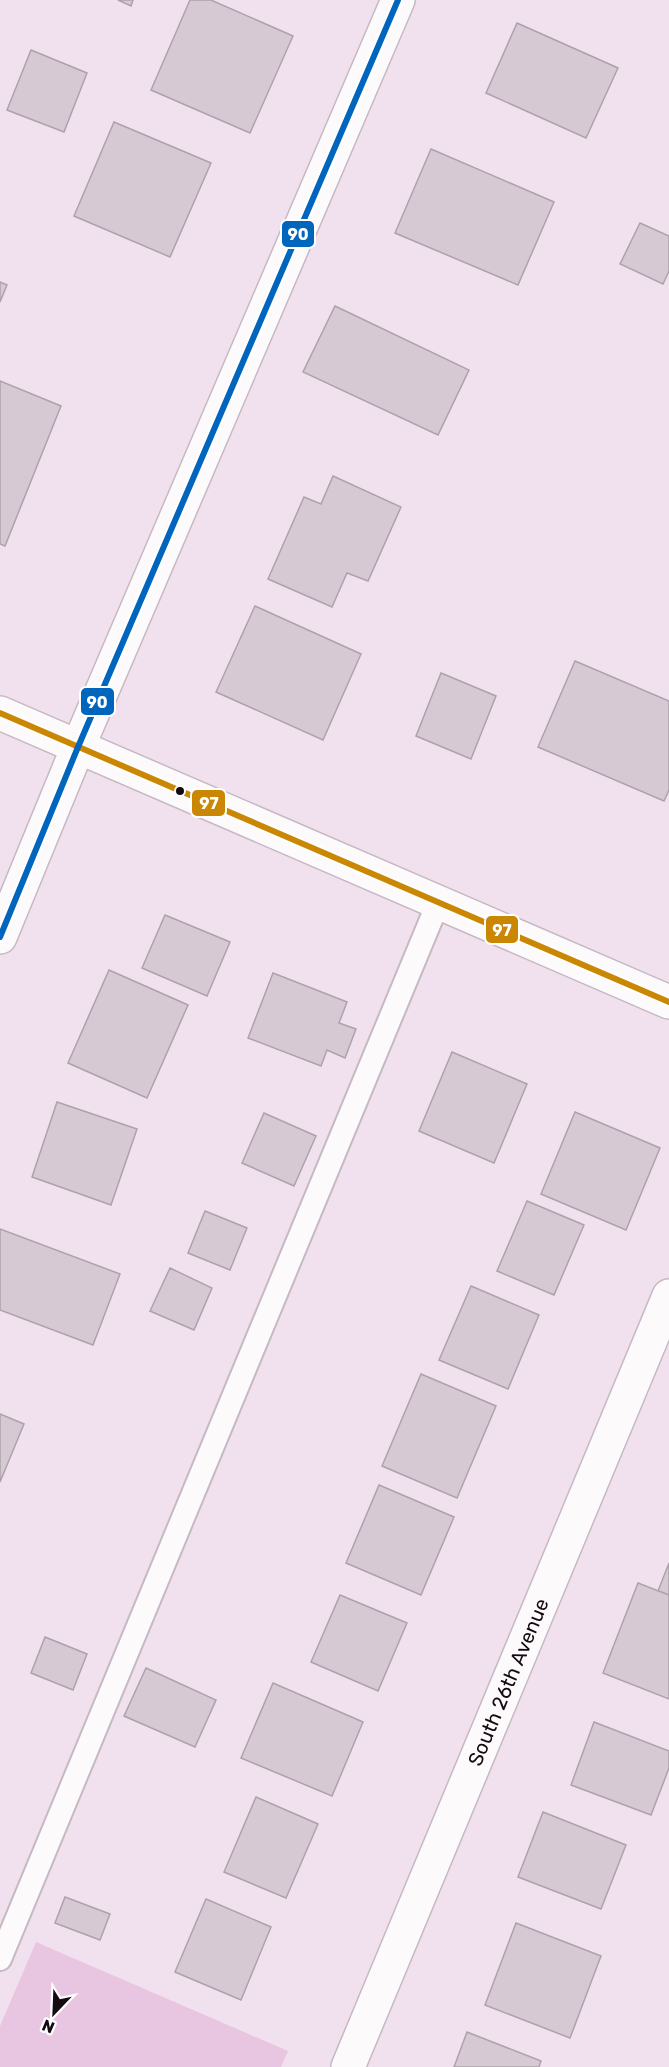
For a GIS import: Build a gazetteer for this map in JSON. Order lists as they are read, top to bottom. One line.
{"streets":{"street":["South 26th Avenue"]},"lines":["transit line 90","transit line 97"],"north":"bottom left"}
